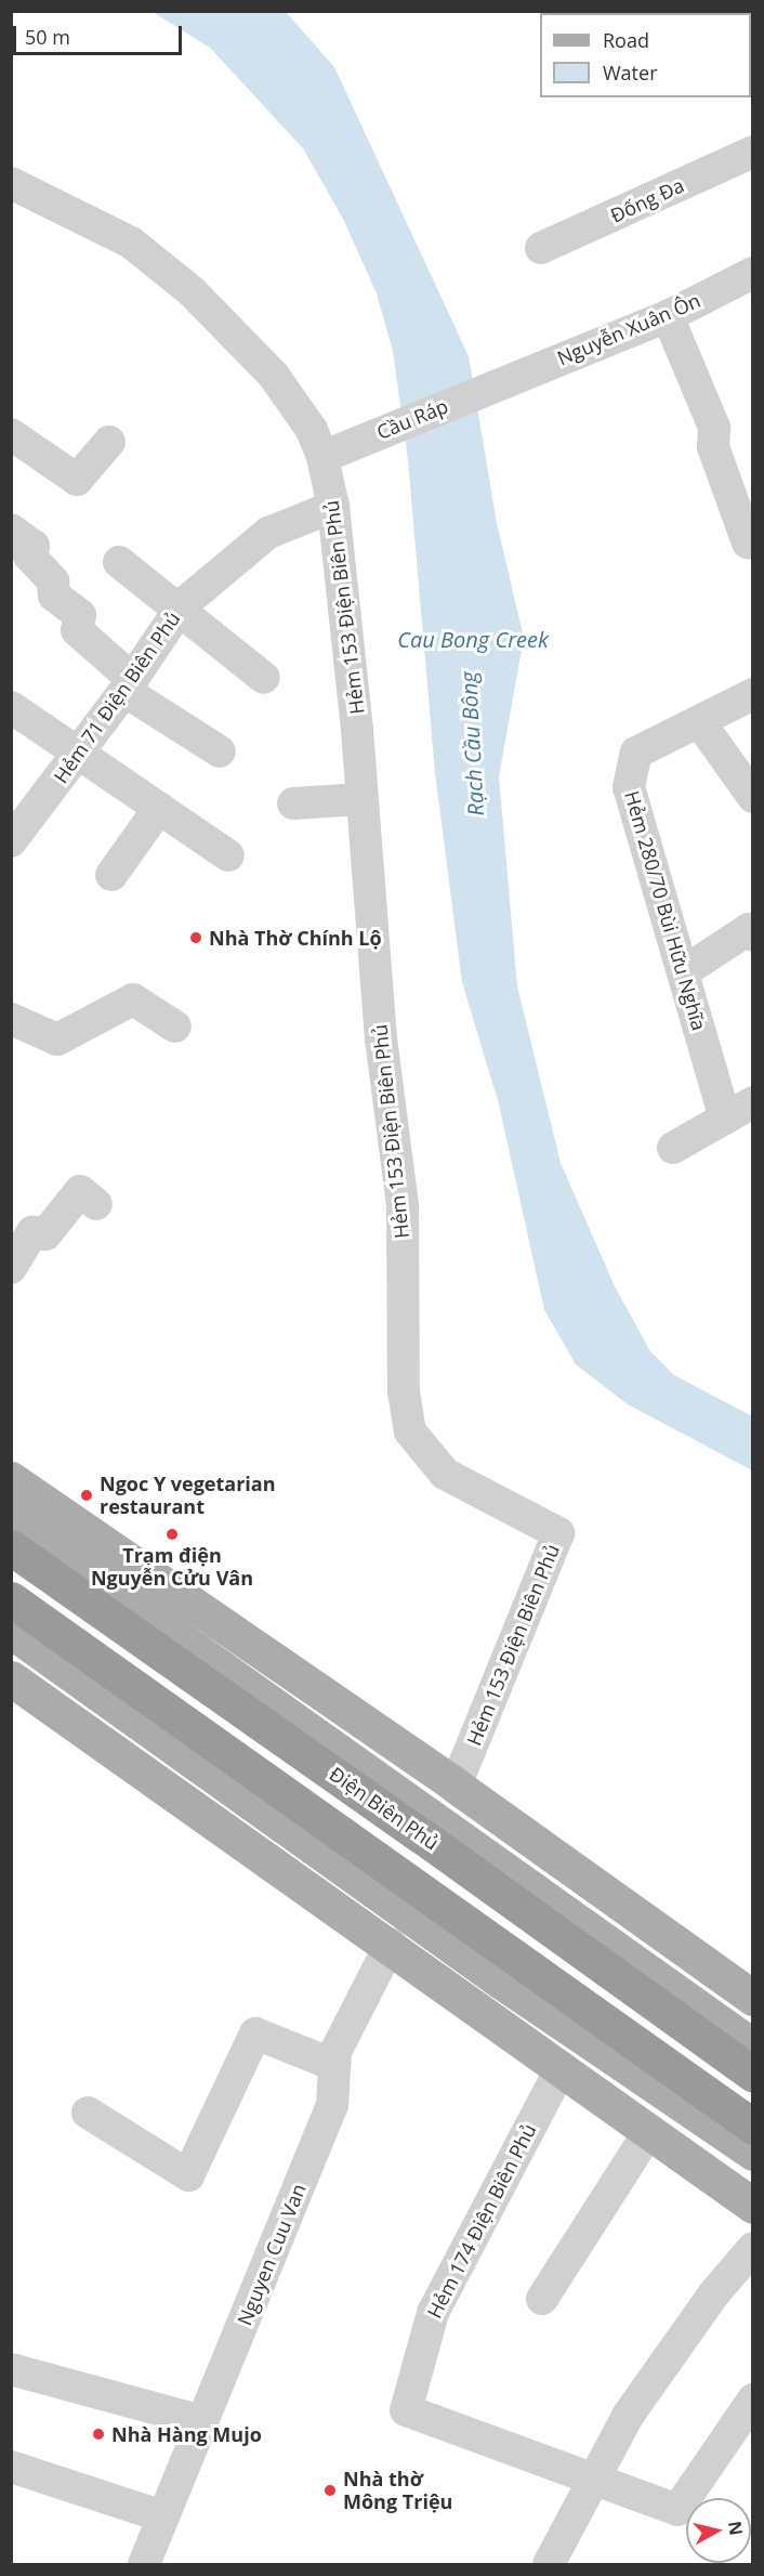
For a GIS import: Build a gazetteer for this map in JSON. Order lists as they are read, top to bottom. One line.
{"streets":{"highway":["Điện Biên Phủ"],"street":["Đống Đa","Nguyễn Xuân Ôn","Cầu Ráp","Hẻm 153 Điện Biên Phủ","Hẻm 71 Điện Biên Phủ","Hẻm 280/70 Bùi Hữu Nghĩa","Hẻm 174 Điện Biên Phủ","Nguyen Cuu Van"]},"crossings":[["Nguyễn Xuân Ôn","Cầu Ráp"],["Cầu Ráp","Hẻm 153 Điện Biên Phủ"],["Hẻm 153 Điện Biên Phủ","Hẻm 71 Điện Biên Phủ"]],"water":["Cau Bong Creek","Rạch Cầu Bông"],"places":["Nhà Thờ Chính Lộ","Ngoc Y vegetarian restaurant","Trạm điện Nguyễn Cửu Vân","Nhà Hàng Mujo","Nhà thờ Mông Triệu"],"legend":["Road","Water"],"scale_bar":"50 m","north":"right"}
